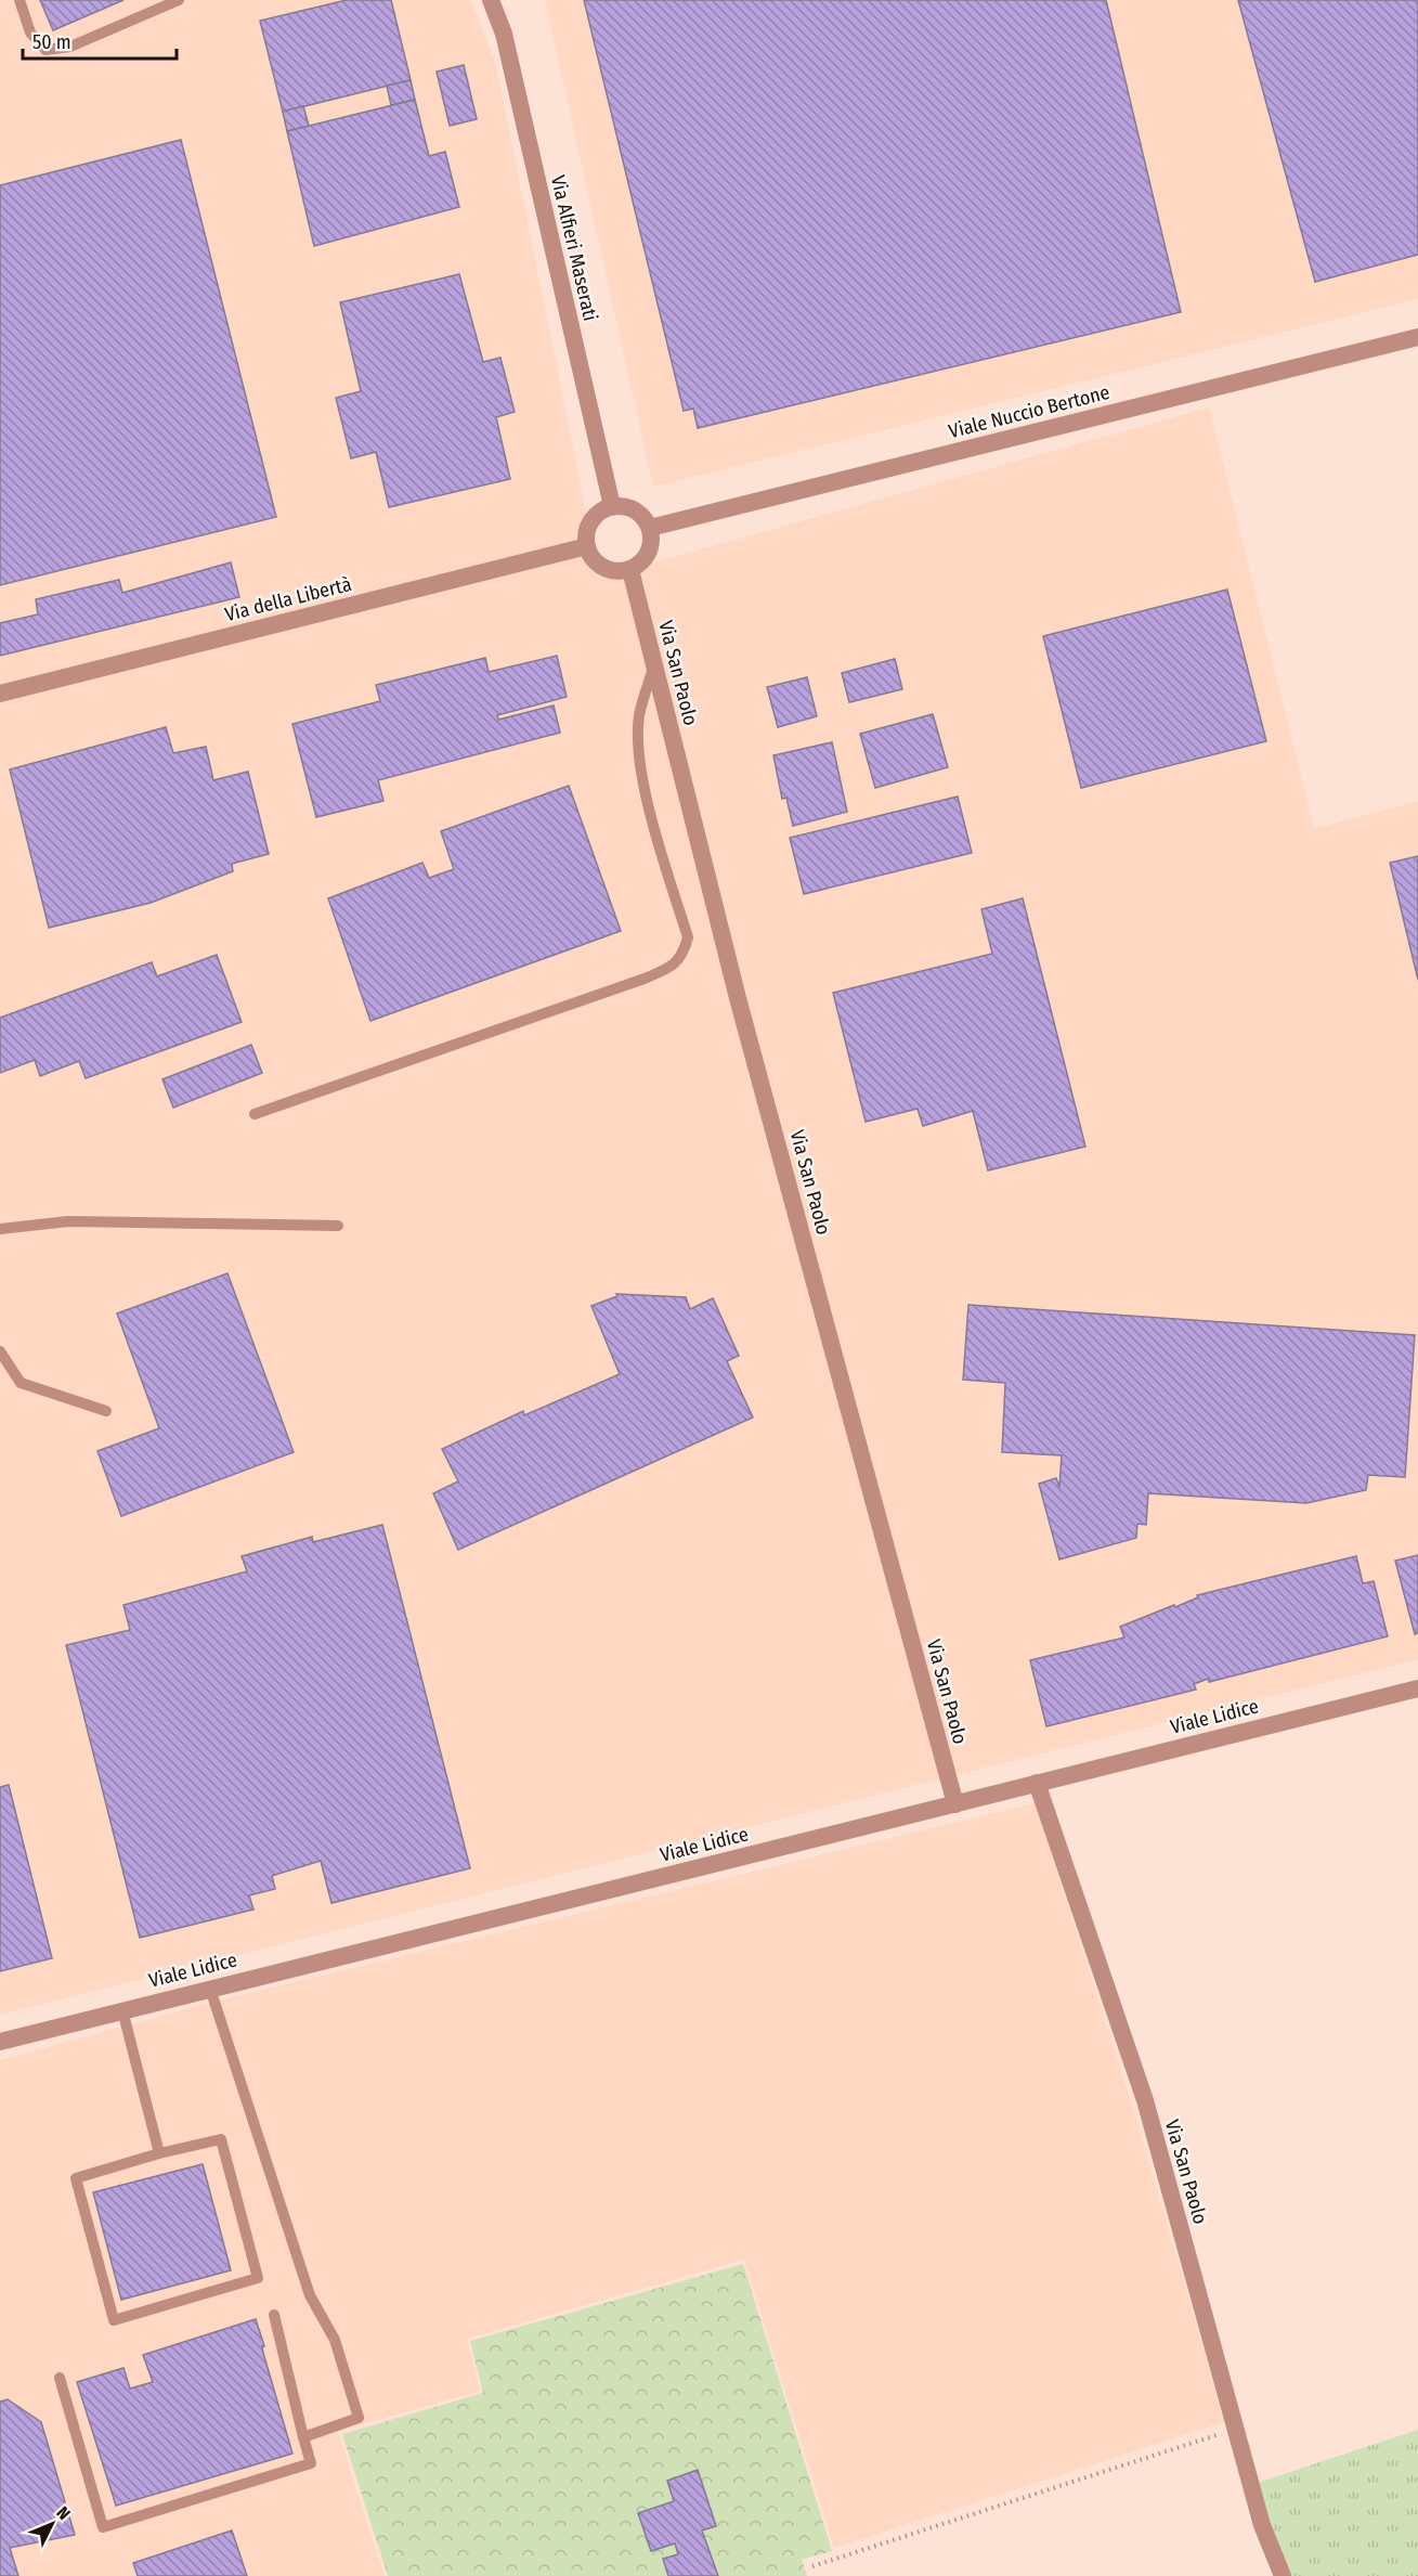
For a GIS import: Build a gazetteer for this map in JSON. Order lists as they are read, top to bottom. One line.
{"streets":{"street":["Via Alfieri Maserati","Viale Nuccio Bertone","Via della Libertà","Via San Paolo","Viale Lidice"]},"crossings":[["Via Alfieri Maserati","Viale Nuccio Bertone"],["Via Alfieri Maserati","Via della Libertà"],["Via Alfieri Maserati","Via San Paolo"],["Viale Nuccio Bertone","Via della Libertà"],["Viale Nuccio Bertone","Via San Paolo"],["Via della Libertà","Via San Paolo"],["Via San Paolo","Viale Lidice"]],"scale_bar":"50 m","north":"top right"}
